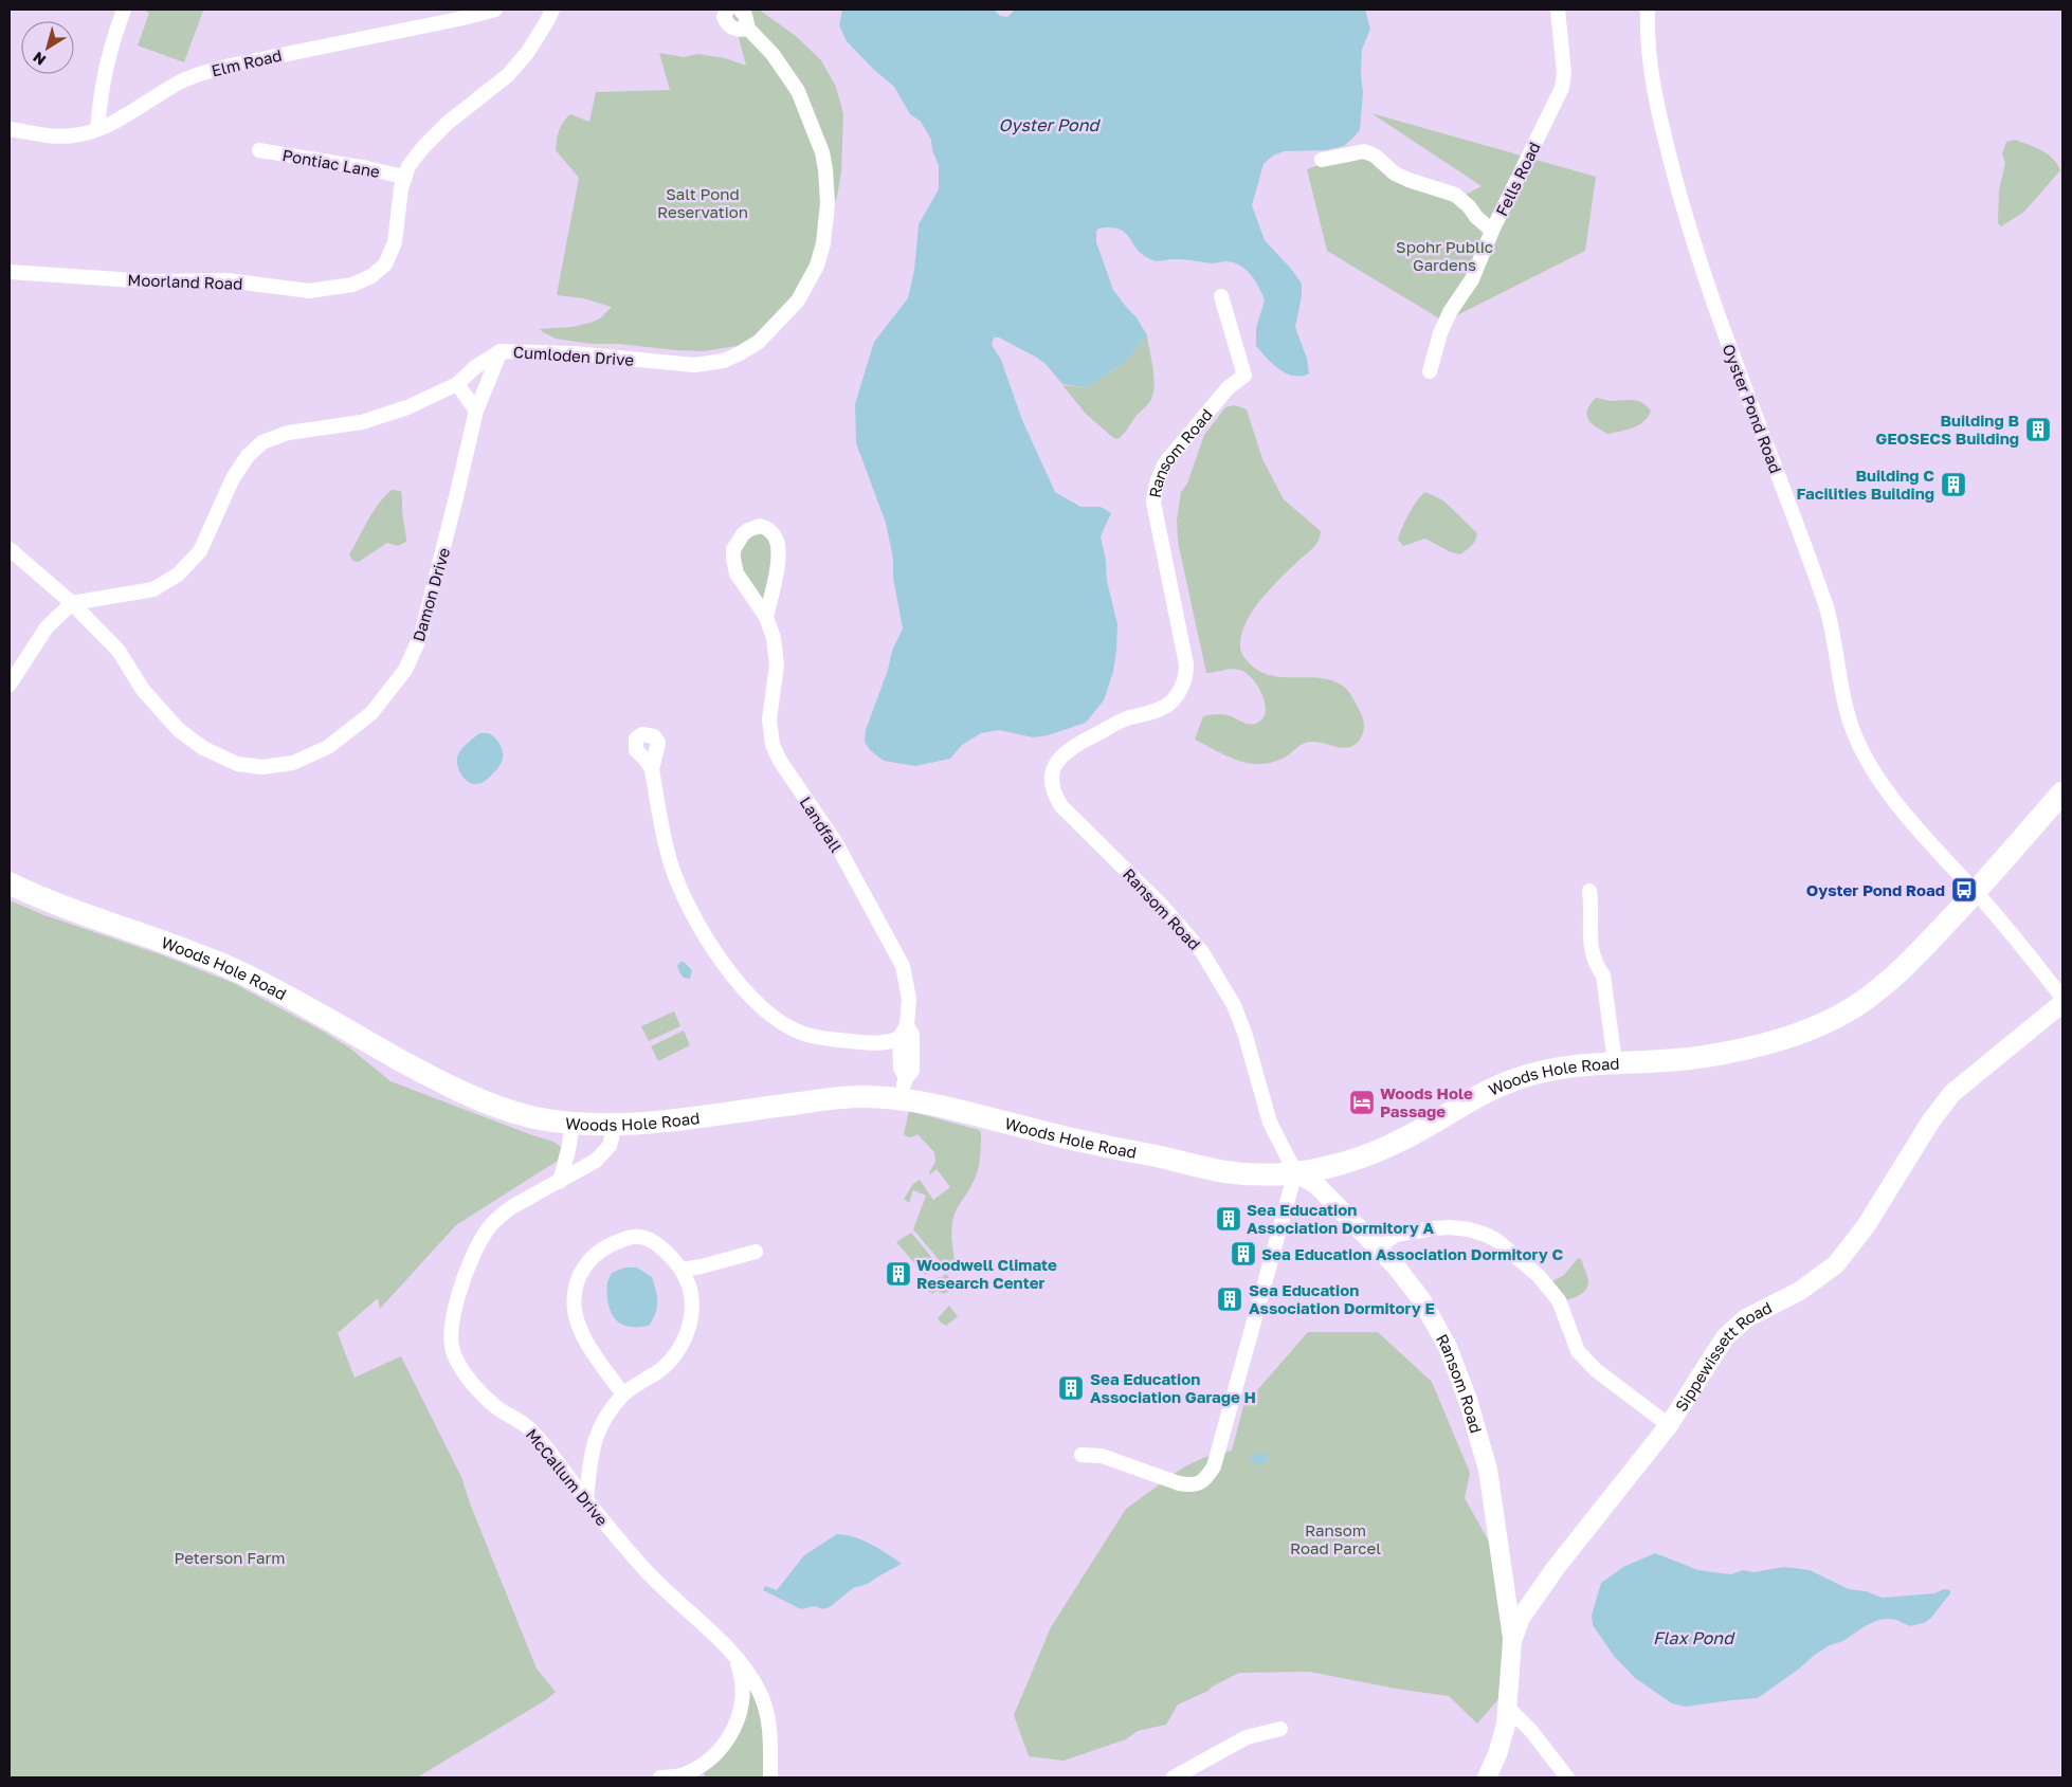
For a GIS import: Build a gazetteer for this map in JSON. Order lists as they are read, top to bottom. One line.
{"streets":{"highway":["Woods Hole Road"],"main road":["Ransom Road","Sippewissett Road"],"street":["Elm Road","Pontiac Lane","Fells Road","Moorland Road","Cumloden Drive","Oyster Pond Road","Damon Drive","Landfall","McCallum Drive"]},"crossings":[["Pontiac Lane","Moorland Road"],["Cumloden Drive","Damon Drive"],["Oyster Pond Road","Woods Hole Road"],["Ransom Road","Woods Hole Road"],["Ransom Road","Sippewissett Road"],["Landfall","Woods Hole Road"],["Woods Hole Road","McCallum Drive"]],"water":["Oyster Pond","Flax Pond"],"parks":["Salt Pond Reservation","Spohr Public Gardens","Ransom Road Parcel","Peterson Farm"],"places":{"building":["Building B GEOSECS Building","Building C Facilities Building","Sea Education Association Dormitory A","Sea Education Association Dormitory C","Woodwell Climate Research Center","Sea Education Association Dormitory E","Sea Education Association Garage H"],"bus stop":["Oyster Pond Road"],"hotel":["Woods Hole Passage"]},"north":"bottom left"}
